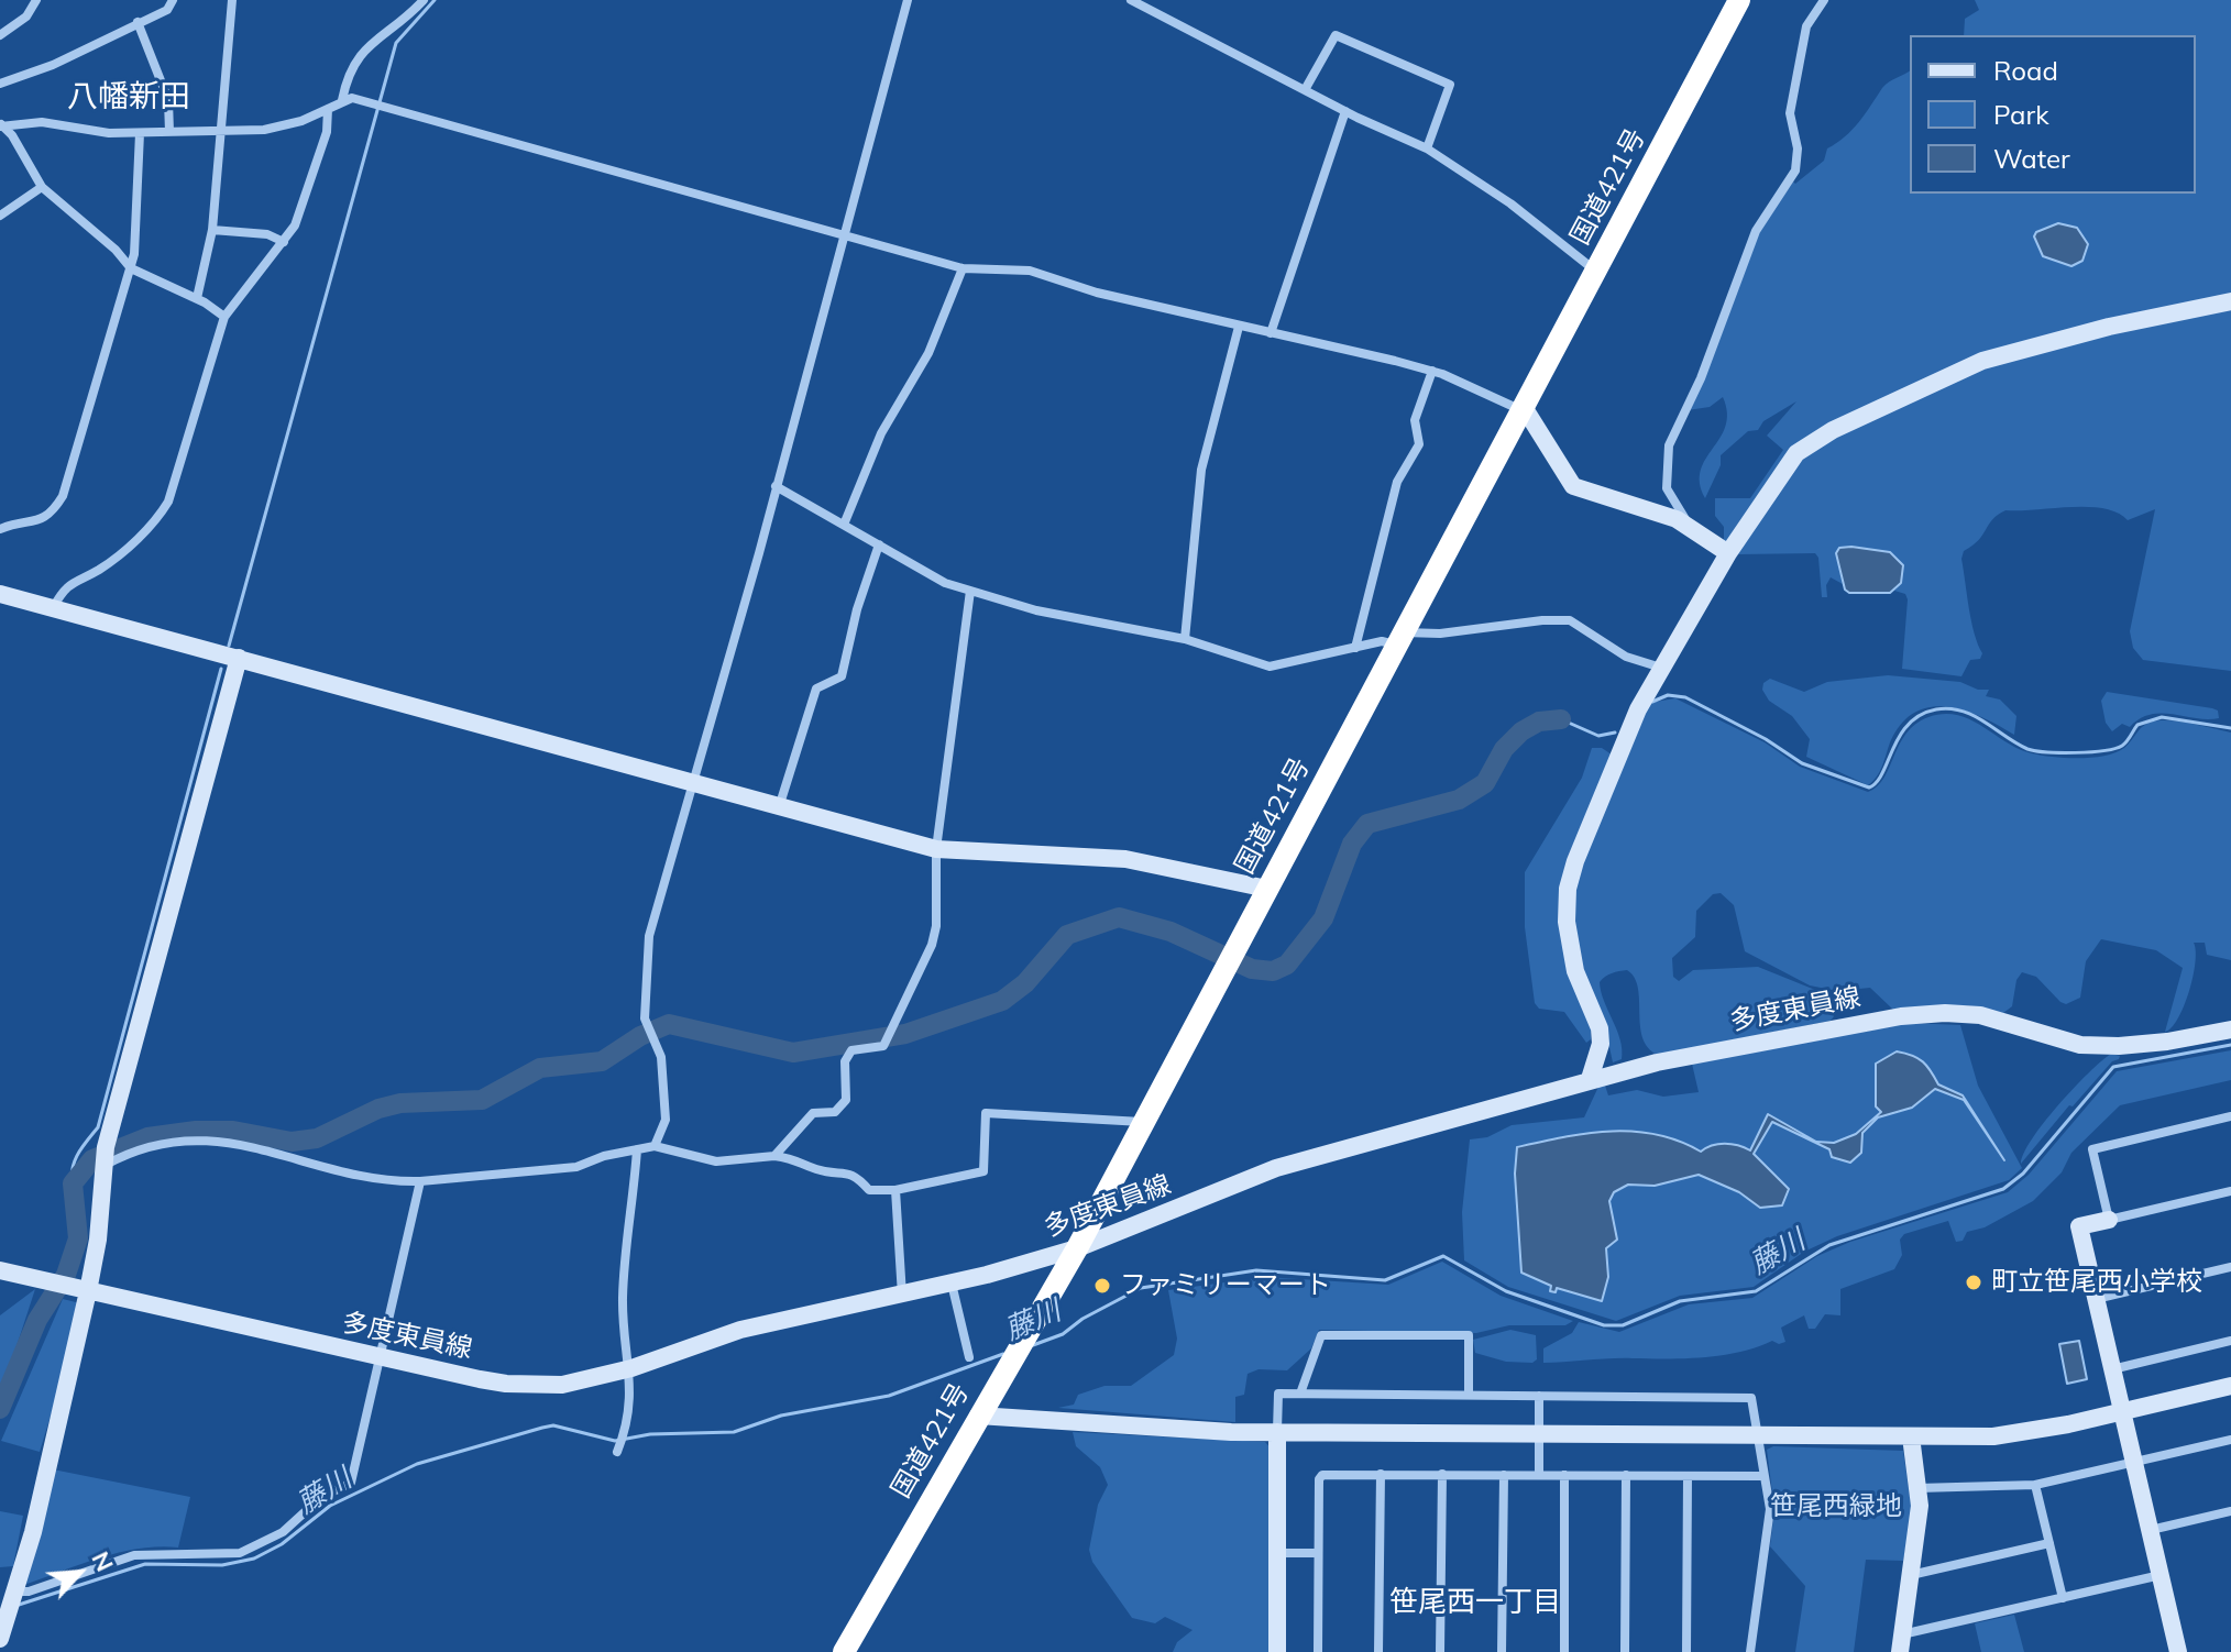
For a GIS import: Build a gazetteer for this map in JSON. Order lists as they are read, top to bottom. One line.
{"streets":{"highway":["国道421号"],"street":["多度東員線"]},"crossings":[["国道421号","多度東員線"]],"districts":["八幡新田","笹尾西一丁目"],"water":["藤川"],"parks":["笹尾西緑地"],"places":["町立笹尾西小学校","ファミリーマート"],"legend":["Road","Park","Water"],"north":"top right"}
